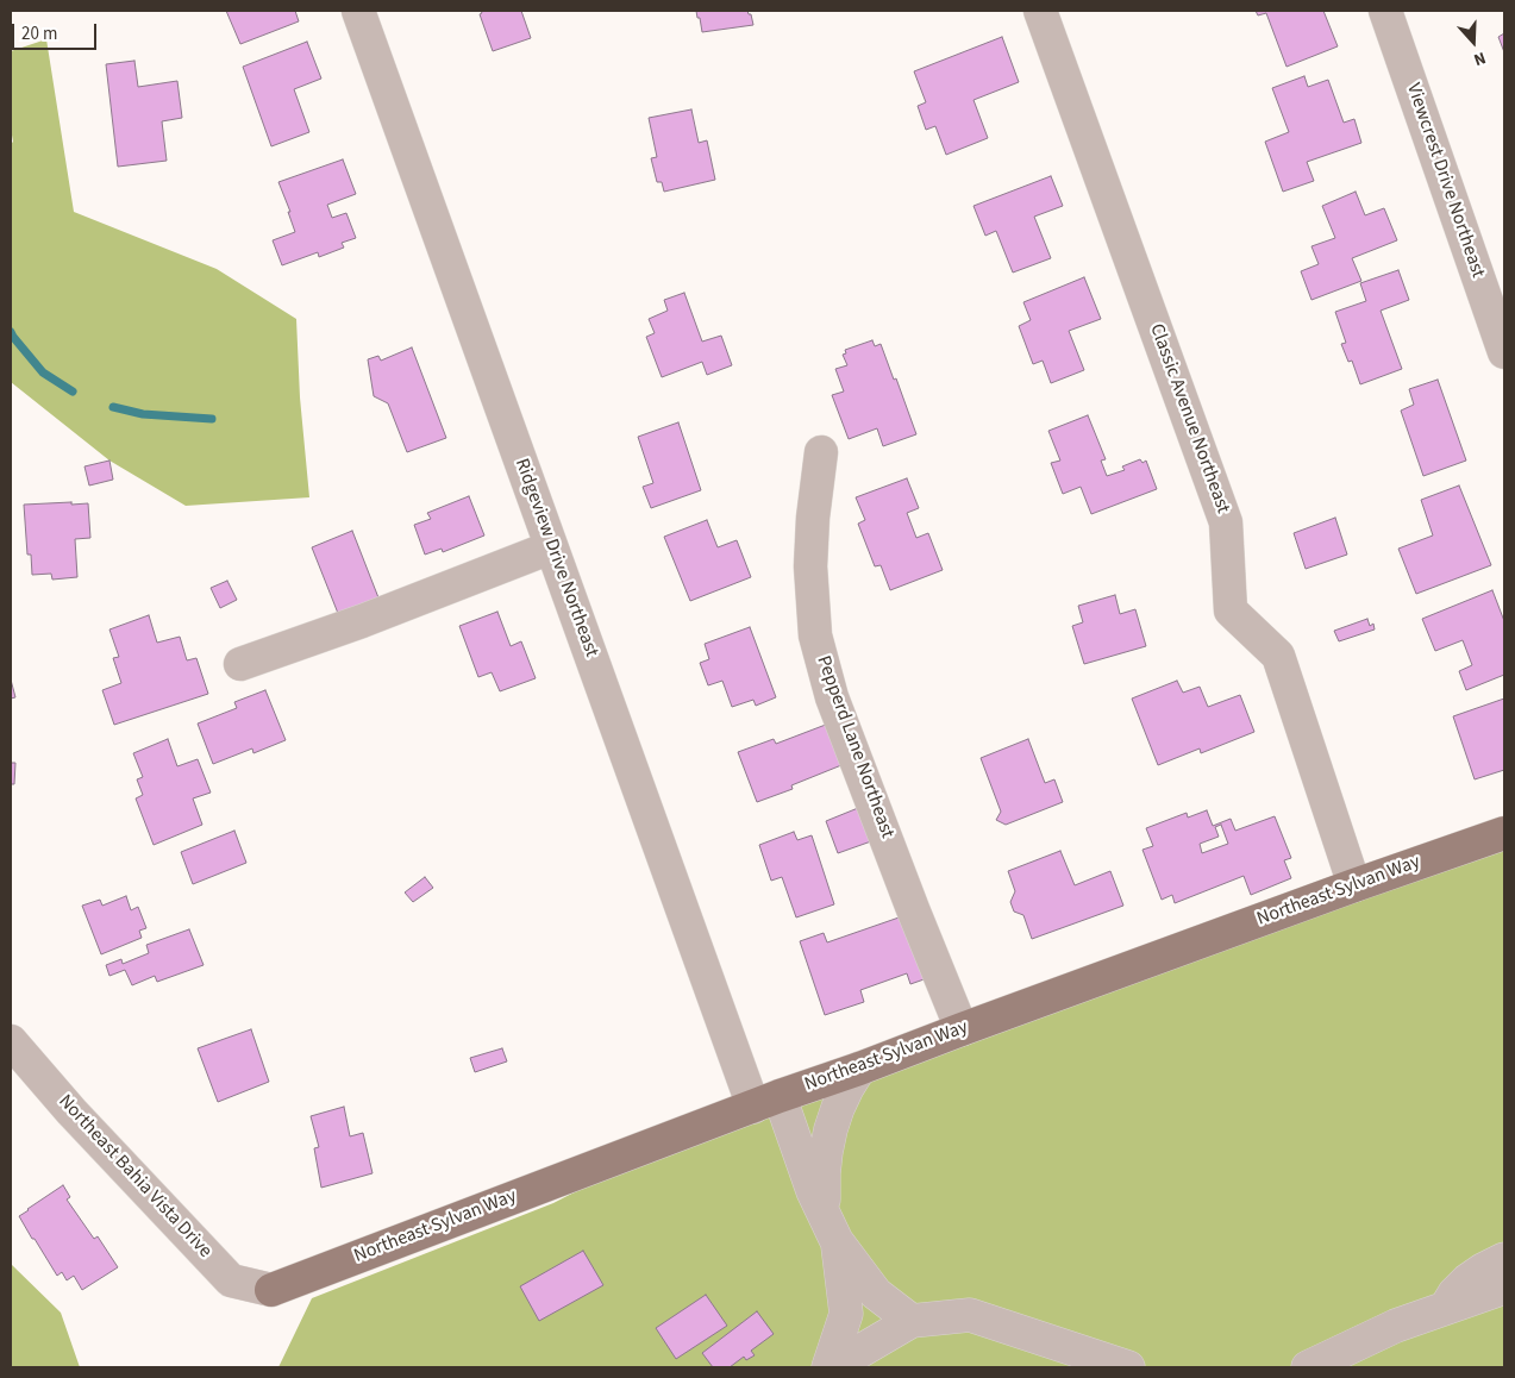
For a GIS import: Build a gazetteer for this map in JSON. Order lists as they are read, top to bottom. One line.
{"streets":{"main road":["Northeast Sylvan Way"],"street":["Viewcrest Drive Northeast","Classic Avenue Northeast","Ridgeview Drive Northeast","Pepperd Lane Northeast","Northeast Bahia Vista Drive"]},"crossings":[["Classic Avenue Northeast","Northeast Sylvan Way"],["Ridgeview Drive Northeast","Northeast Sylvan Way"],["Pepperd Lane Northeast","Northeast Sylvan Way"],["Northeast Sylvan Way","Northeast Bahia Vista Drive"]],"scale_bar":"20 m","north":"bottom"}
